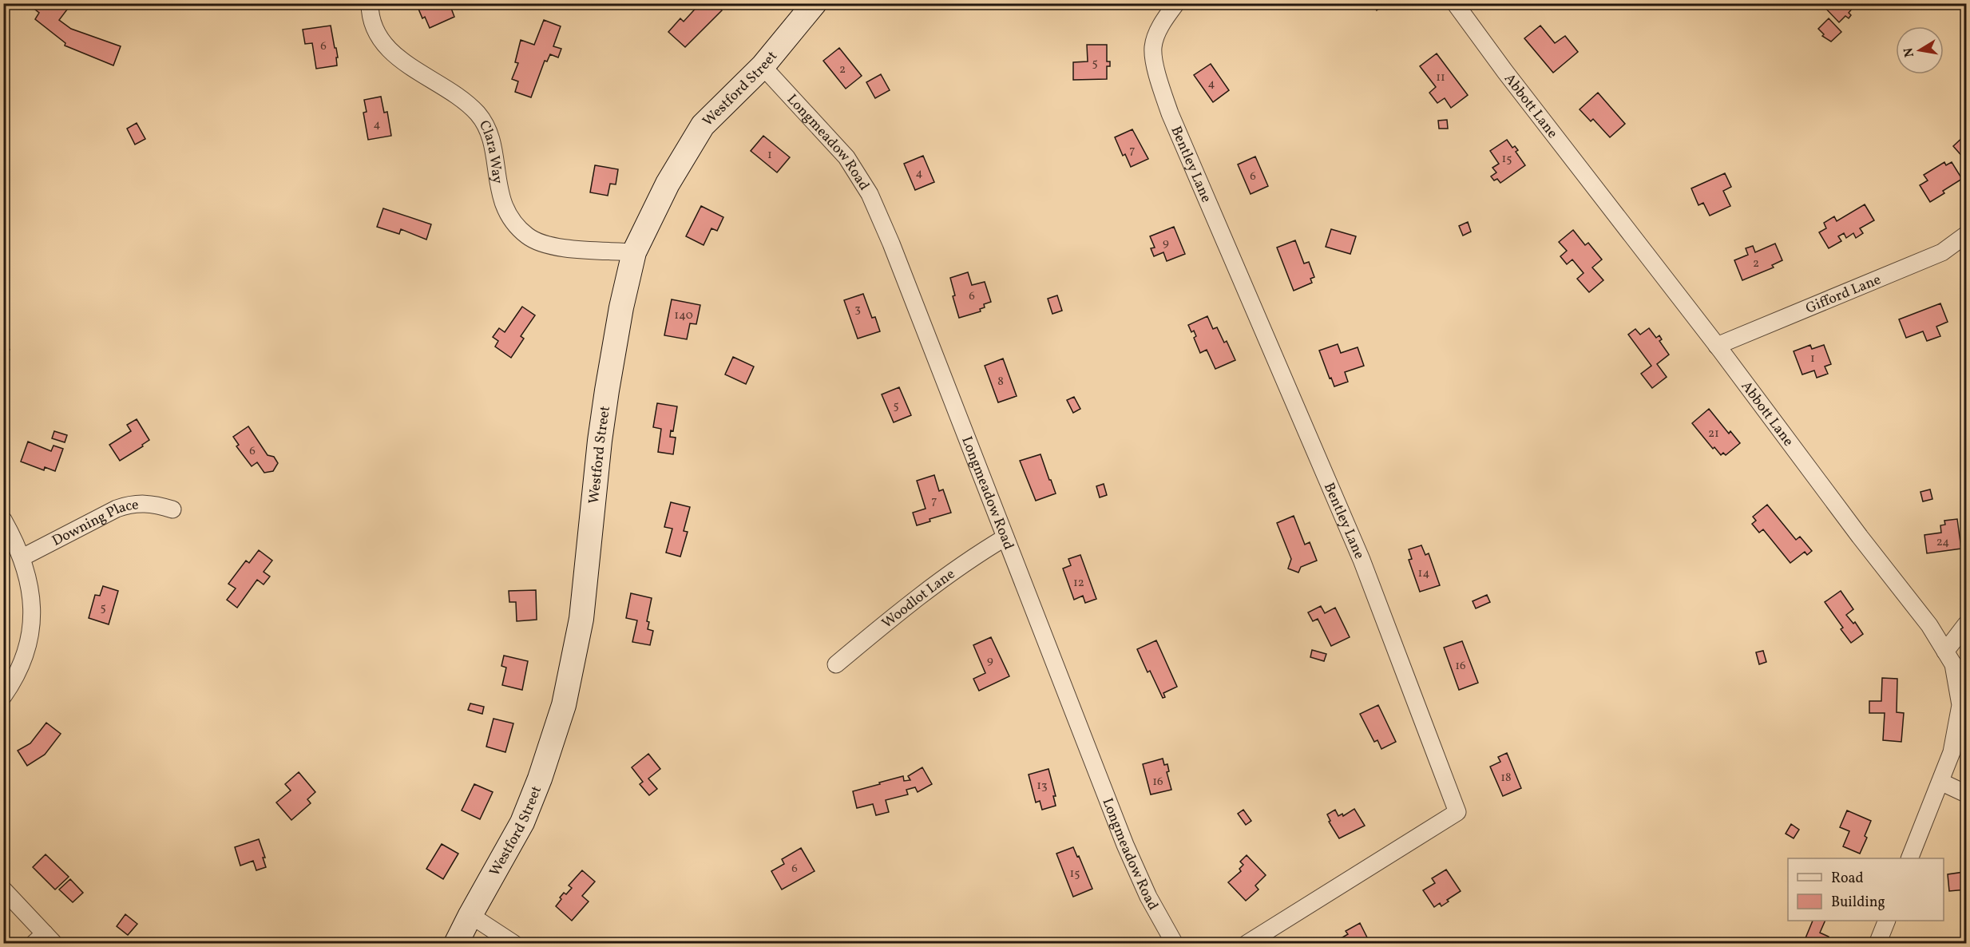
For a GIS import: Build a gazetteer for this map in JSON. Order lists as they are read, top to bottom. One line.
{"streets":{"main road":["Westford Street"],"street":["Abbott Lane","Longmeadow Road","Clara Way","Bentley Lane","Gifford Lane","Downing Place","Woodlot Lane"]},"crossings":[["Westford Street","Longmeadow Road"],["Westford Street","Clara Way"],["Abbott Lane","Gifford Lane"],["Longmeadow Road","Woodlot Lane"]],"house_numbers":["6","5","2","11","4","4","7","1","15","4","6","9","2","6","3","140","1","8","5","21","6","7","24","14","12","5","9","16","18","16","13","6","15"],"legend":["Road","Building"],"north":"left"}
